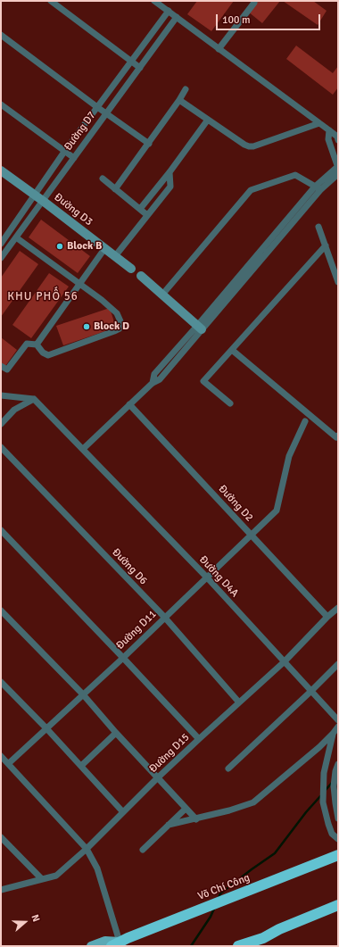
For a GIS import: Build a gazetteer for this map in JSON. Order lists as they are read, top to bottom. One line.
{"streets":{"highway":["Võ Chí Công"],"street":["Đường D7","Đường D3","Đường D2","Đường D6","Đường D4A","Đường D11","Đường D15"]},"crossings":[["Đường D7","Đường D3"],["Đường D2","Đường D11"],["Đường D2","Đường D15"],["Đường D6","Đường D11"],["Đường D6","Đường D15"],["Đường D4A","Đường D11"],["Đường D4A","Đường D15"]],"districts":["KHU PHỐ 56"],"places":["Block B","Block D"],"scale_bar":"100 m","north":"right"}
